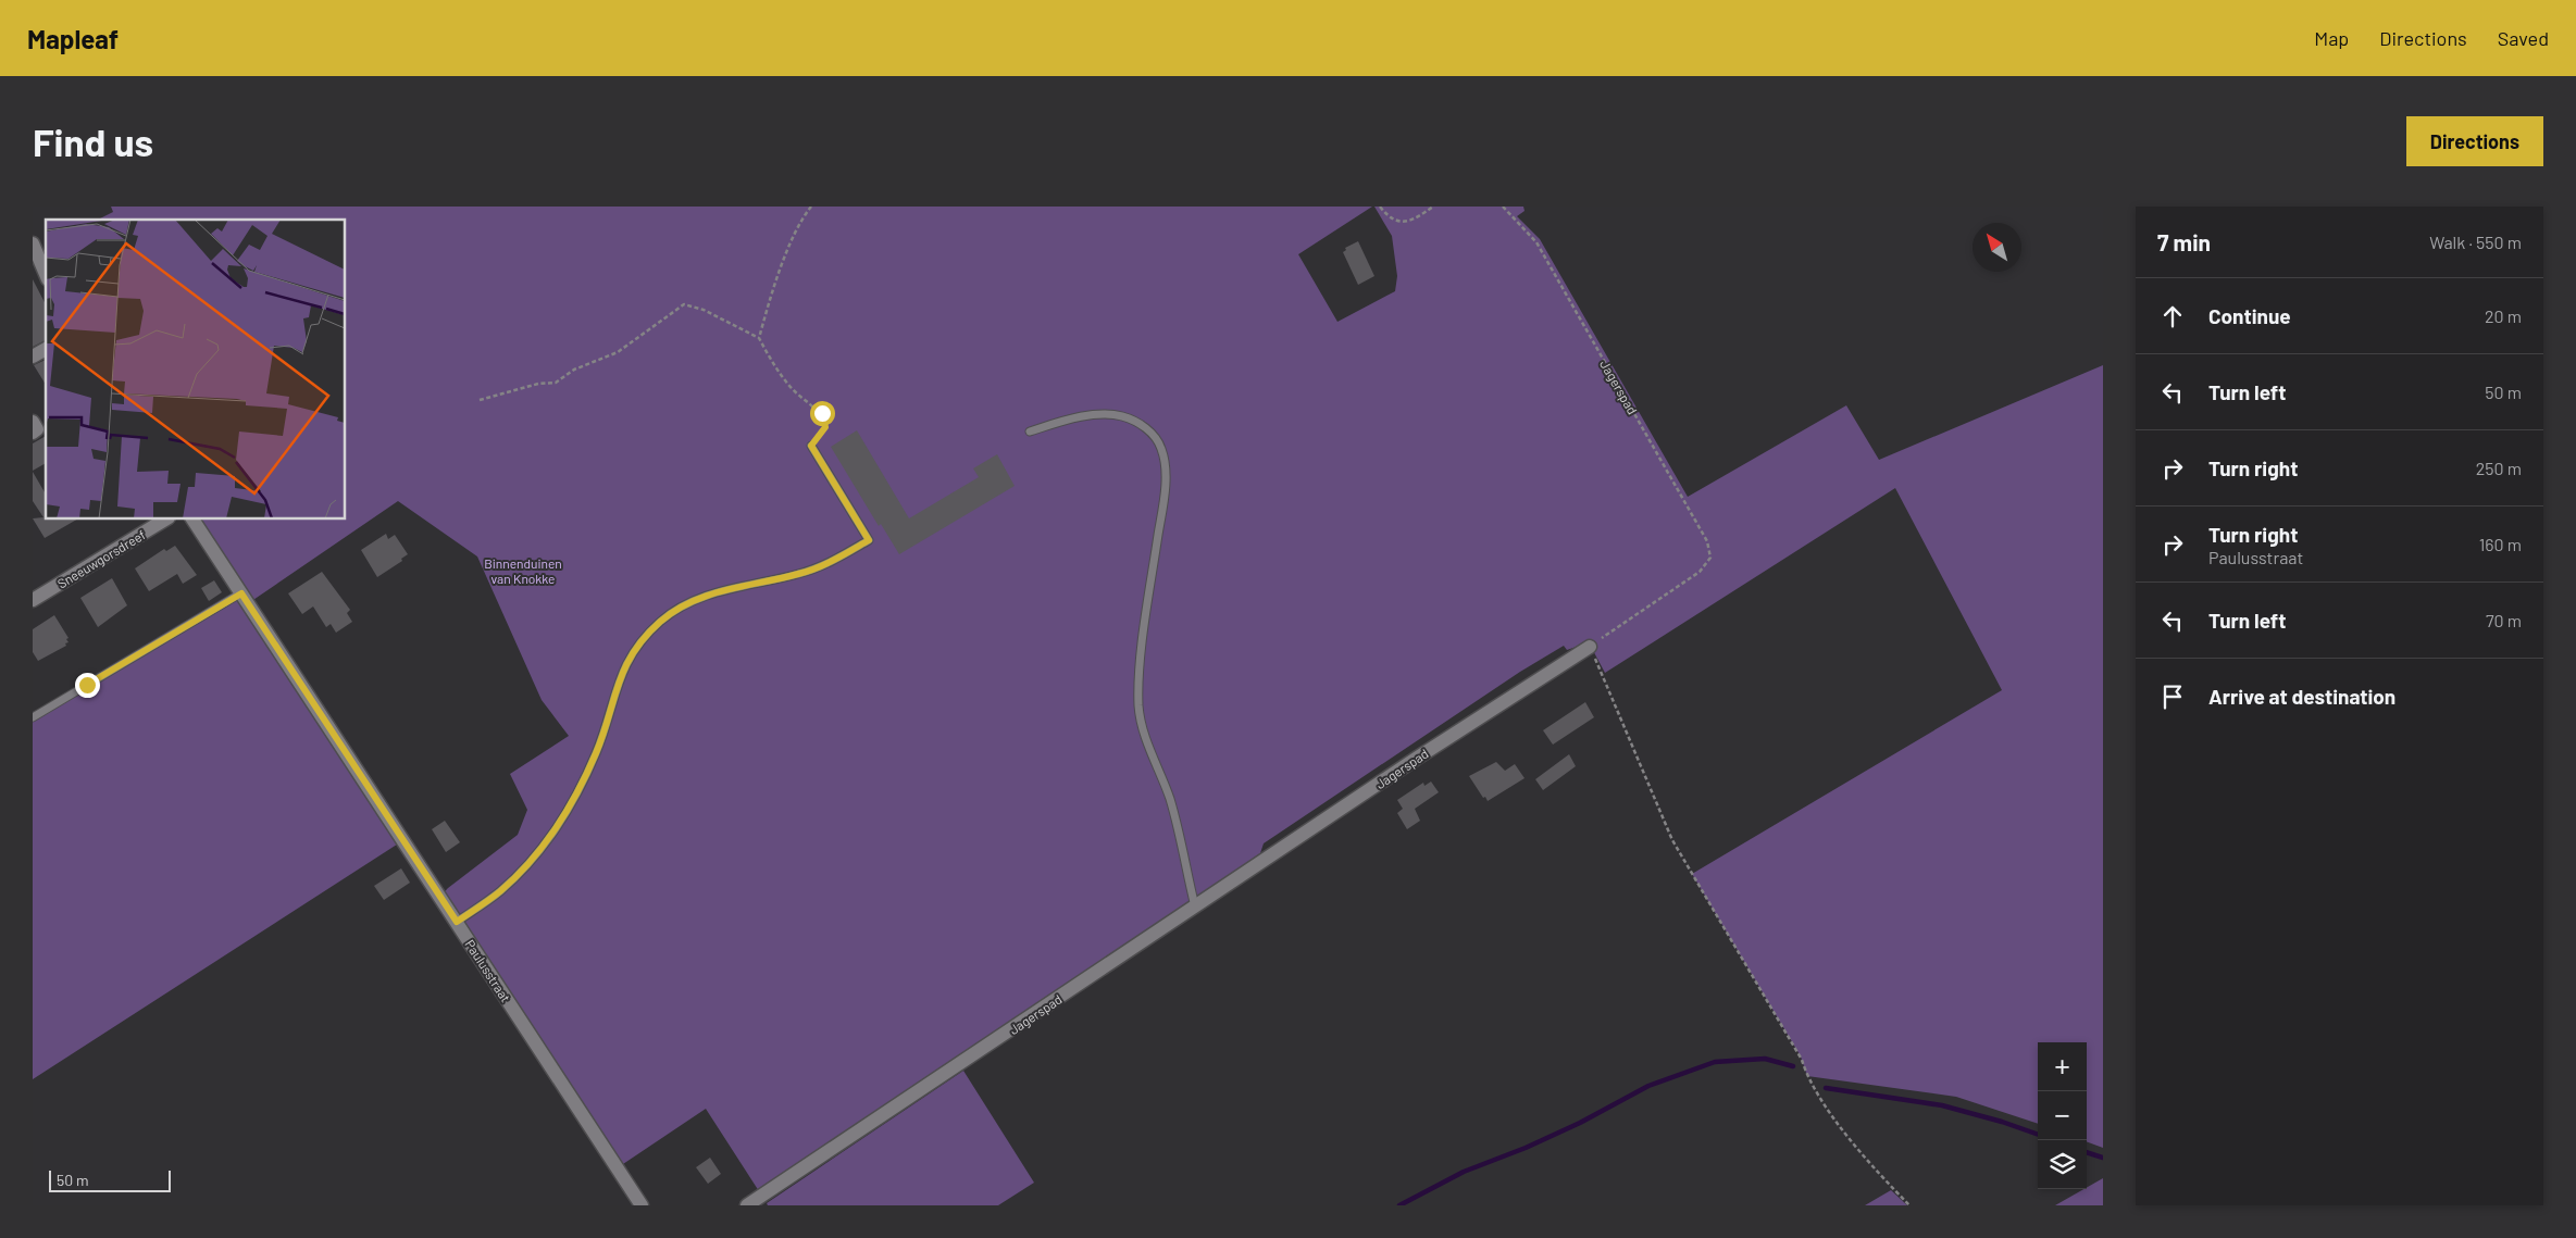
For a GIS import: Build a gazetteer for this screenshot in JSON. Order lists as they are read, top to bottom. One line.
{"streets":{"street":["Jagerspad","Sneeuwgorsdreef","Paulusstraat"]},"parks":["Binnenduinen van Knokke"],"scale_bar":"50 m","north":"top left","page":{"header":"Mapleaf","nav":["Map","Directions","Saved"],"buttons":"Directions","title":"Find us","heading":["7 min","Walk · 550 m"],"list":[["Continue","20 m"],["Turn left","50 m"],["Turn right","250 m"],["Turn right","Paulusstraat","160 m"],["Turn left","70 m"],"Arrive at destination"],"map_buttons":["+","−"],"scale":"50 m"}}
